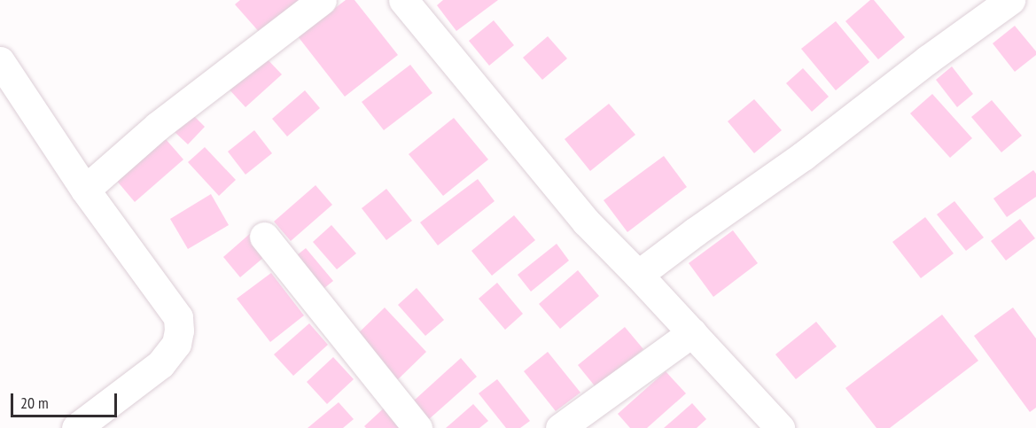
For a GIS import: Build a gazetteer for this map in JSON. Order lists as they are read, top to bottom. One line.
{"scale_bar":"20 m"}
